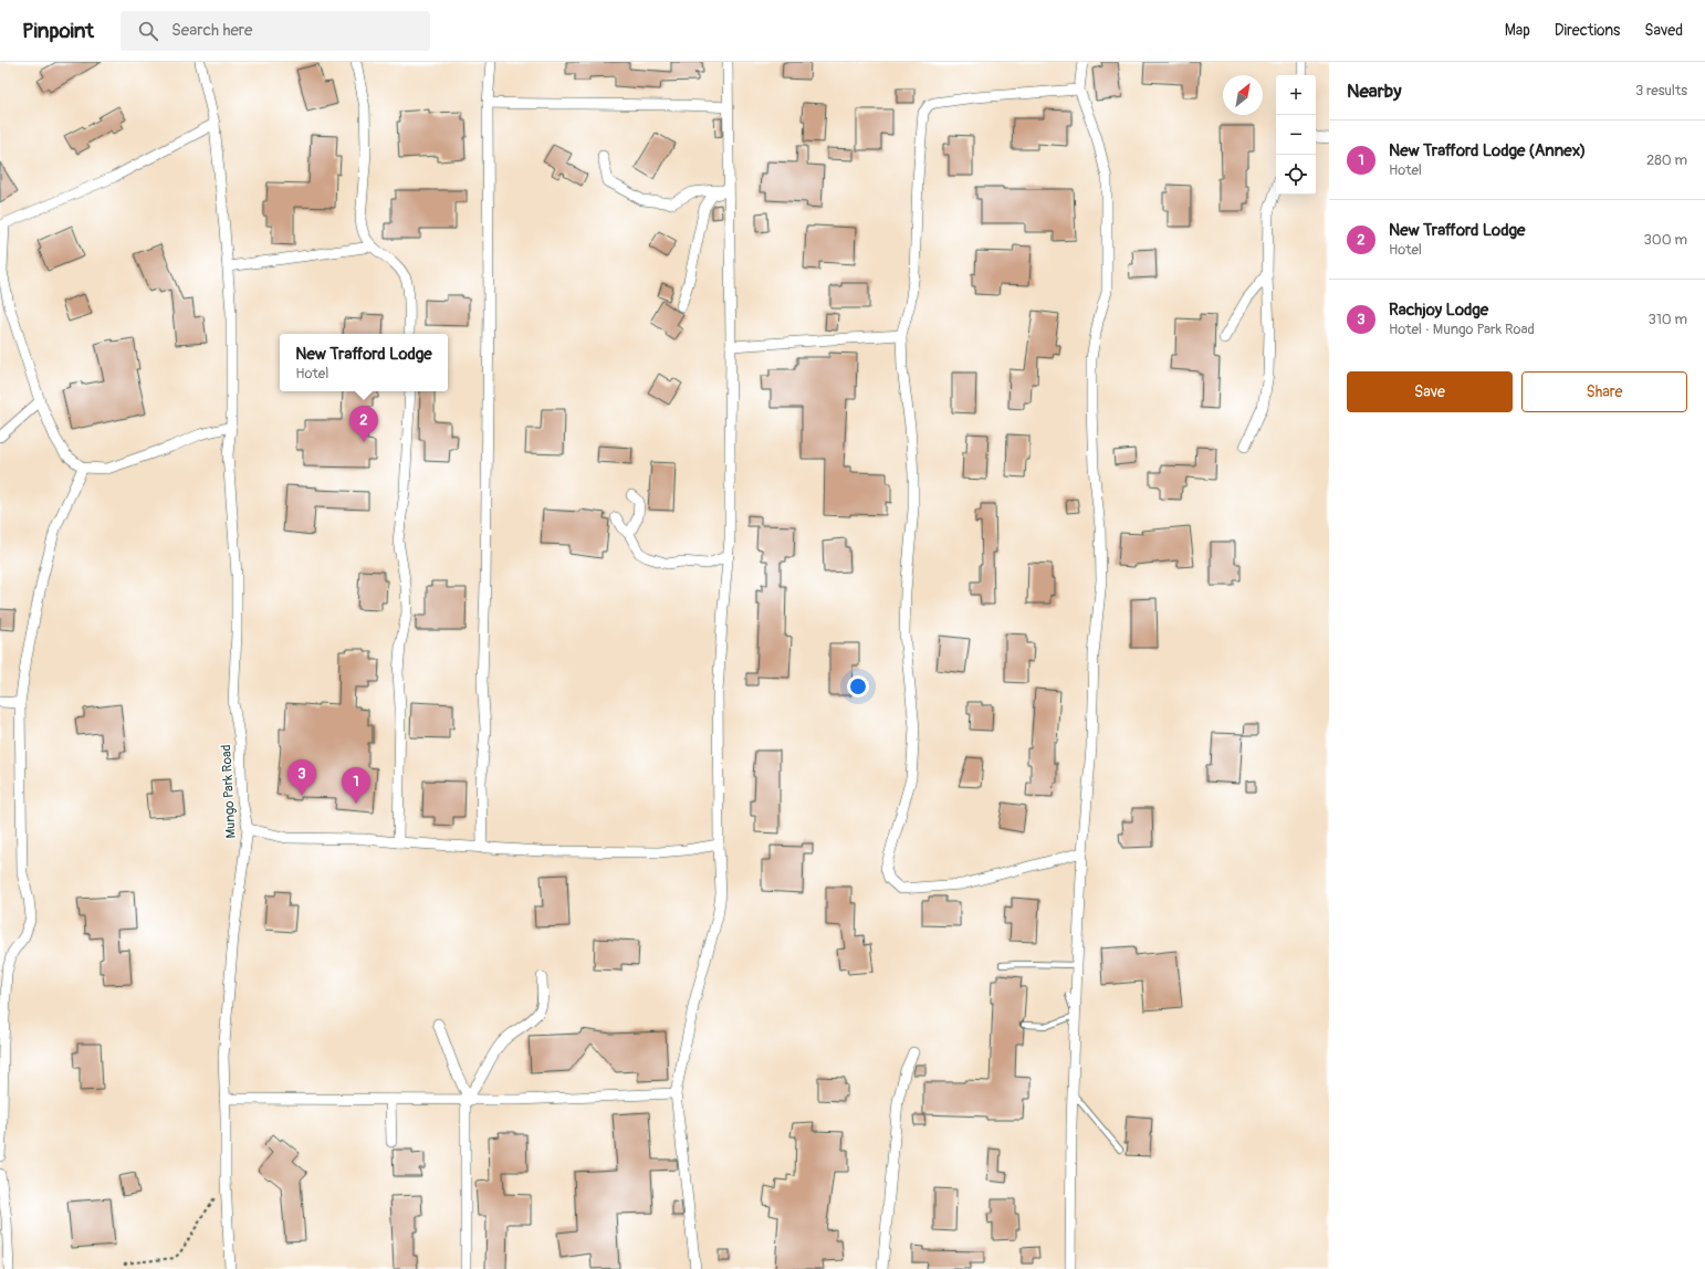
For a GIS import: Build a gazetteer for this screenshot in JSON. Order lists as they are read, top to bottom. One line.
{"streets":{"street":["Mungo Park Road"]},"north":"top right","page":{"header":"Pinpoint","search":"Search here","nav":["Map","Directions","Saved"],"heading":["Nearby","3 results"],"map_buttons":["+","−"],"list":[{"mark":"1","name":"New Trafford Lodge (Annex)","note":"Hotel","value":"280 m"},{"mark":"2","name":"New Trafford Lodge","note":"Hotel","value":"300 m"},{"mark":"3","name":"Rachjoy Lodge","note":"Hotel · Mungo Park Road","value":"310 m"}],"popup":["New Trafford Lodge","Hotel"],"buttons":["Save","Share"],"pins":["2","3","1"]}}
